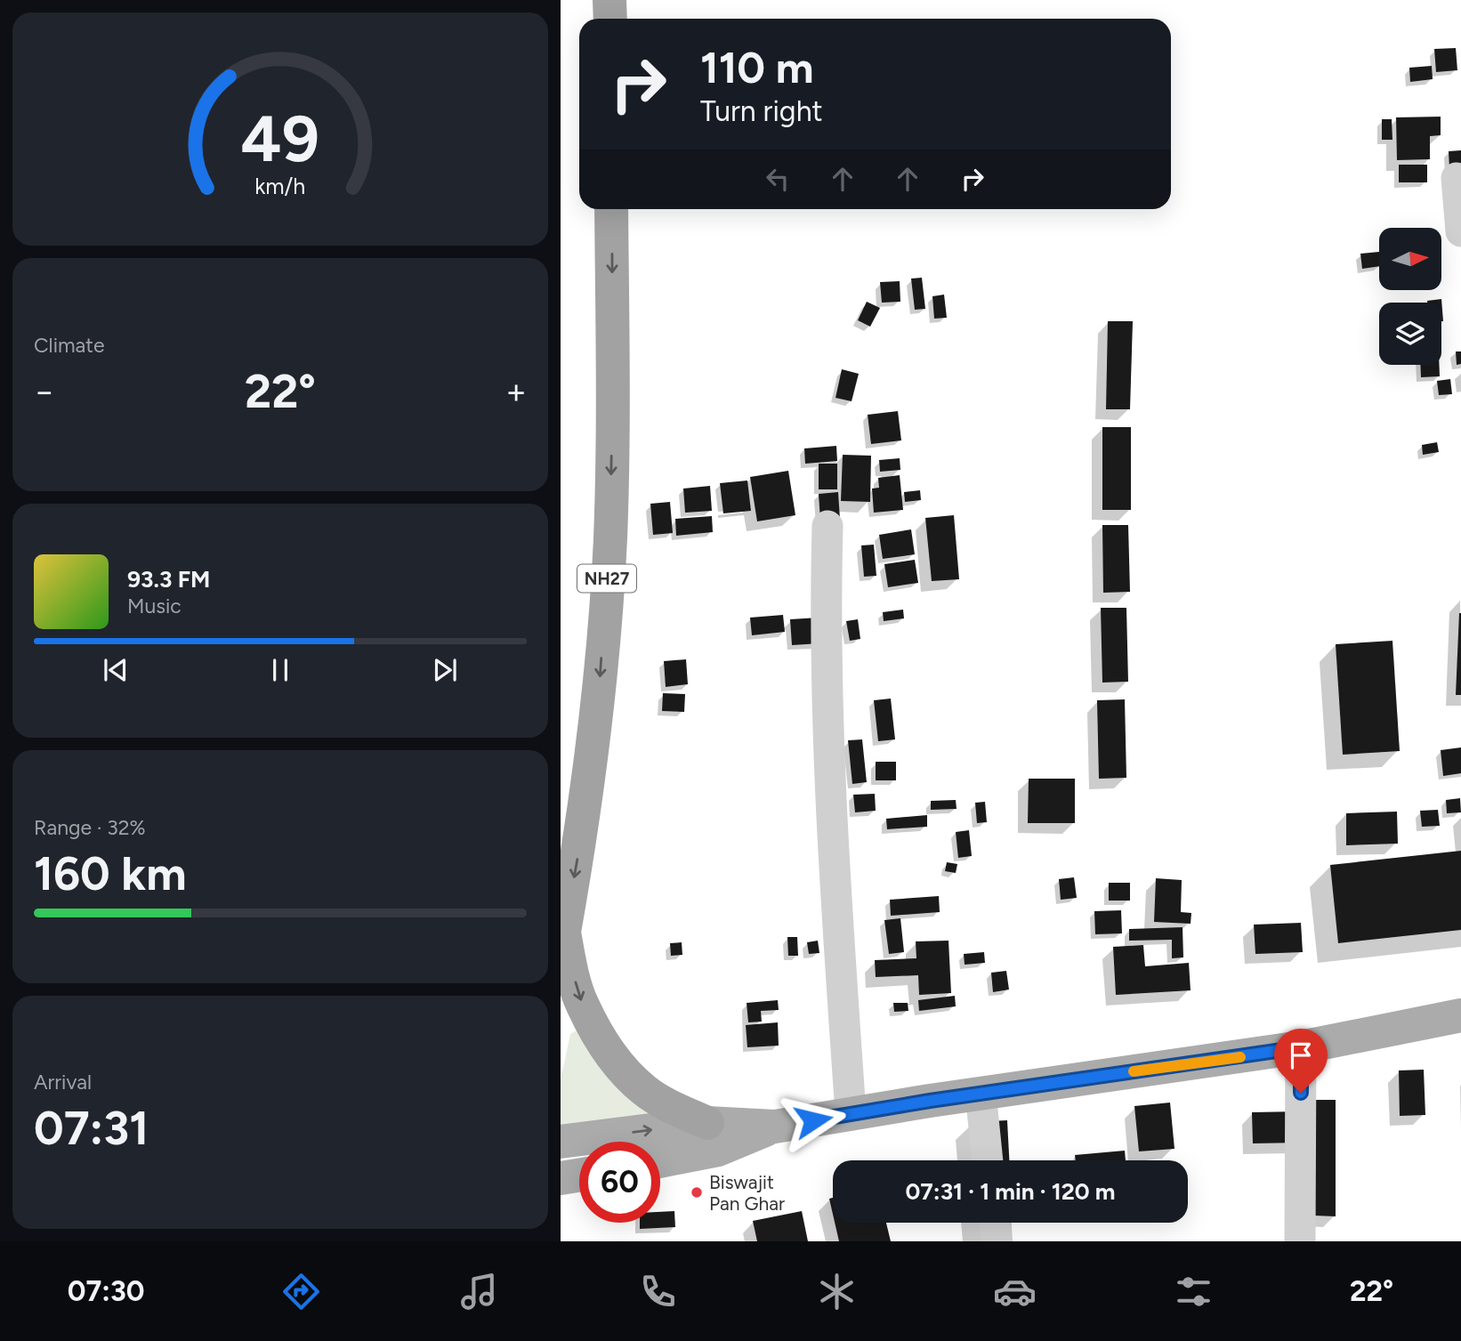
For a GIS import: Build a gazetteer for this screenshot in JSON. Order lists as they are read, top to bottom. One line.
{"streets":{"highway":["NH27"]},"places":["Biswajit Pan Ghar"],"north":"right","page":{"turn":["110 m","Turn right"],"tile":["Climate",["Range · 32%","160 km"],["Arrival","07:31"]],"heat":["−","22°","+"],"song":["93.3 FM","Music"],"limit":"60","trip":"07:31 · 1 min · 120 m","tabs":["07:30","22°"],"gauge":["49","km/h"]}}
